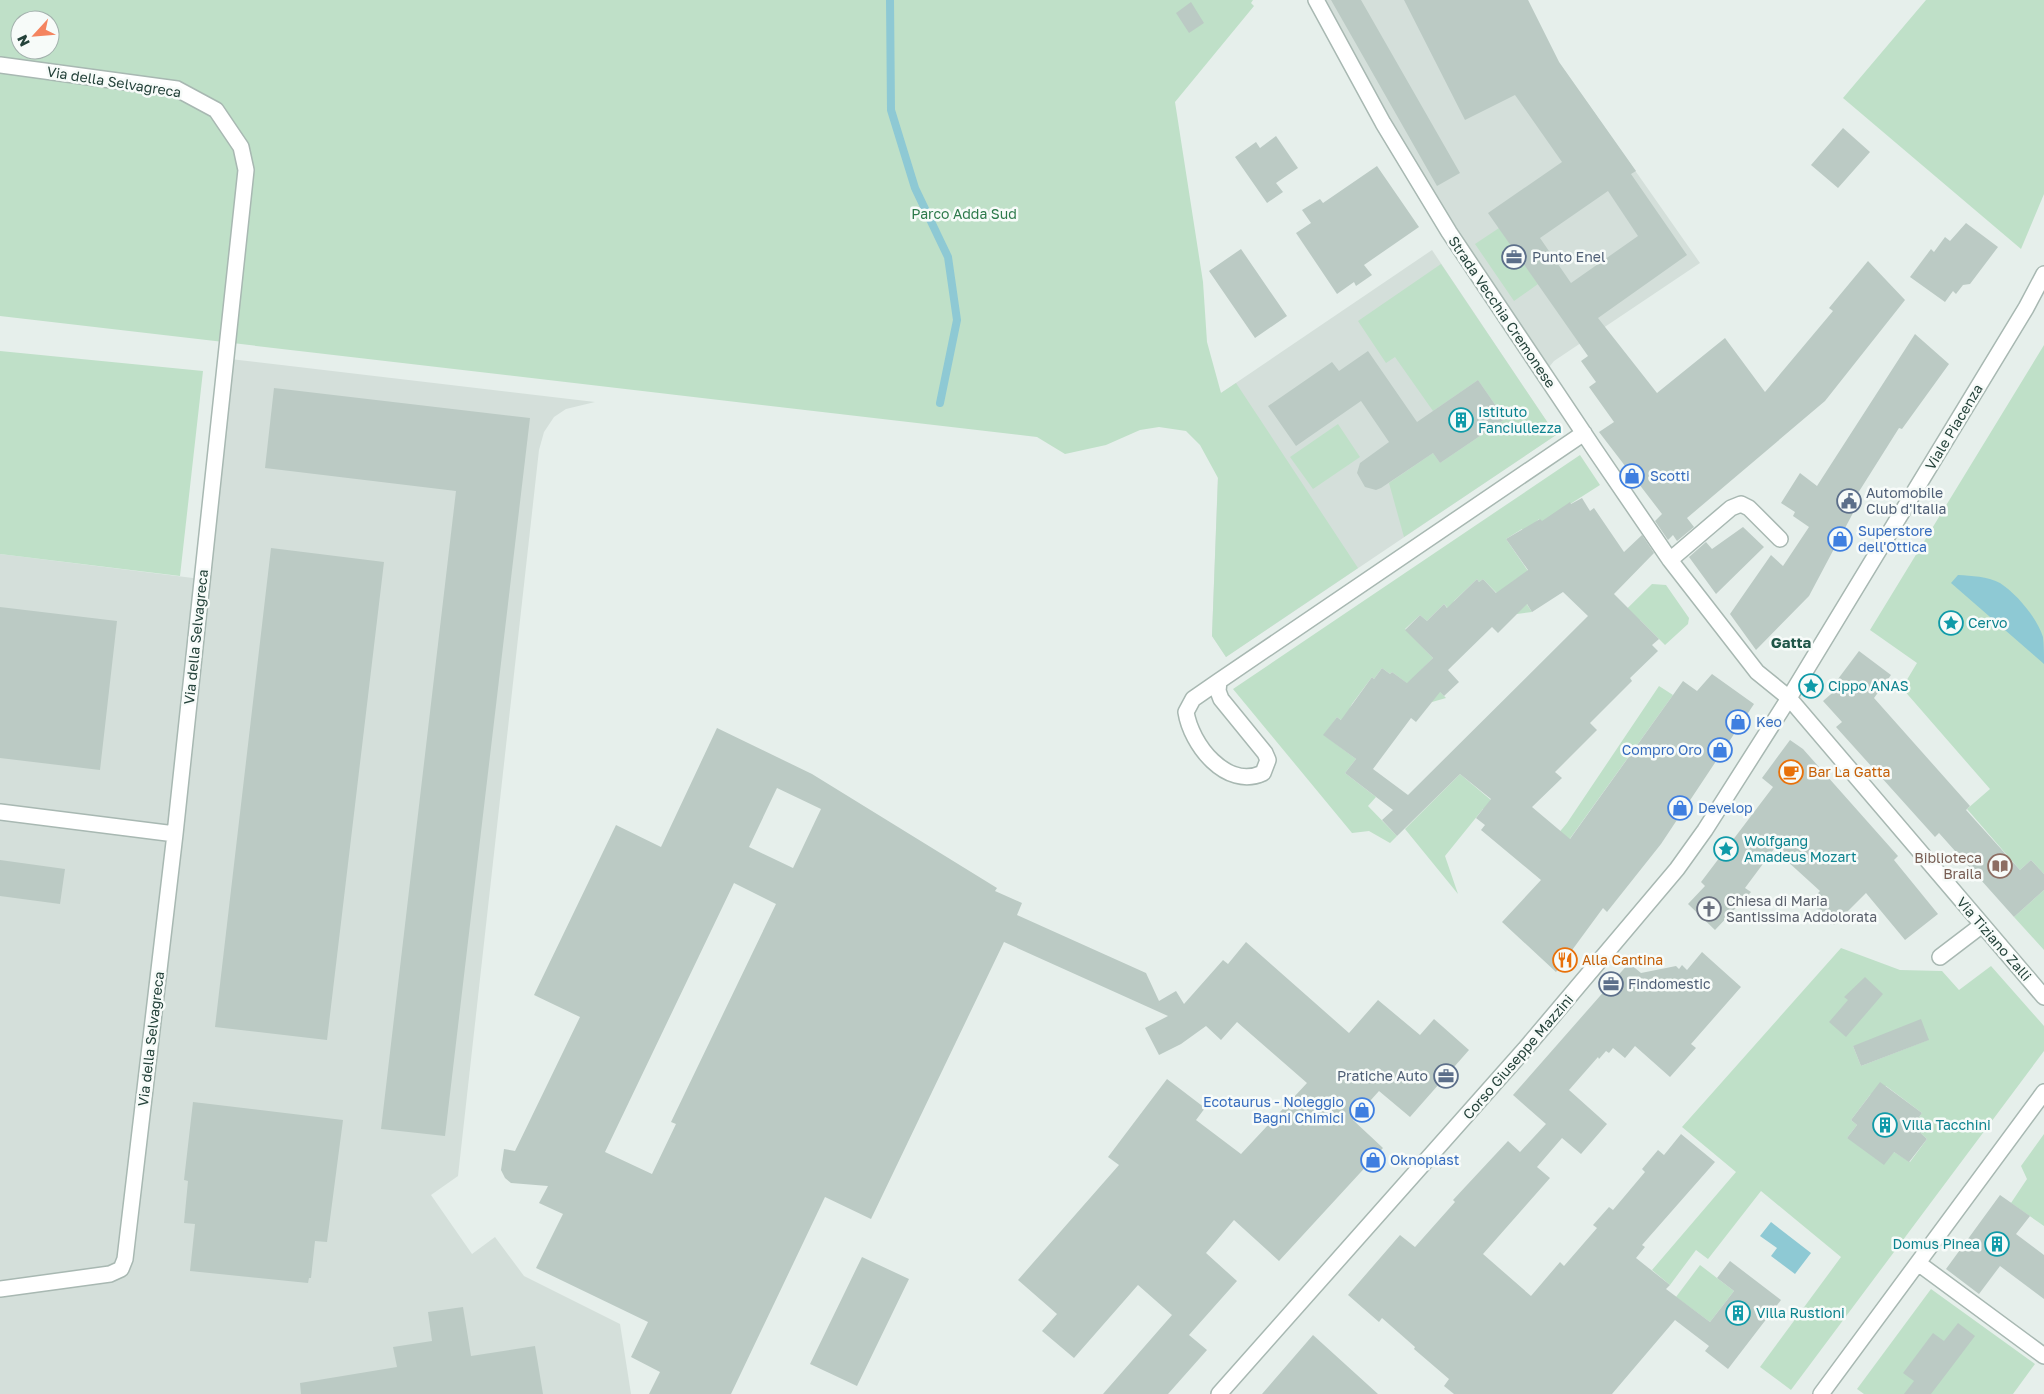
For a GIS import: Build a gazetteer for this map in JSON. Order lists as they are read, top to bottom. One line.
{"streets":{"street":["Via della Selvagreca","Strada Vecchia Cremonese","Viale Piacenza","Via Tiziano Zalli","Corso Giuseppe Mazzini"]},"crossings":[["Strada Vecchia Cremonese","Viale Piacenza"],["Strada Vecchia Cremonese","Via Tiziano Zalli"],["Strada Vecchia Cremonese","Corso Giuseppe Mazzini"],["Viale Piacenza","Via Tiziano Zalli"],["Viale Piacenza","Corso Giuseppe Mazzini"],["Via Tiziano Zalli","Corso Giuseppe Mazzini"]],"districts":["Gatta"],"parks":["Parco Adda Sud"],"places":{"office":["Punto Enel","Findomestic","Pratiche Auto"],"building":["Istituto Fanciullezza","Villa Tacchini","Domus Pinea","Villa Rustioni"],"shop":["Scotti","Superstore dell'Ottica","Keo","Compro Oro","Develop","Ecotaurus - Noleggio Bagni Chimici","Oknoplast"],"public building":["Automobile Club d'Italia"],"place":["Cervo","Cippo ANAS","Wolfgang Amadeus Mozart"],"cafe":["Bar La Gatta"],"library":["Biblioteca Braila"],"church":["Chiesa di Maria Santissima Addolorata"],"restaurant":["Alla Cantina"]},"north":"bottom left"}
